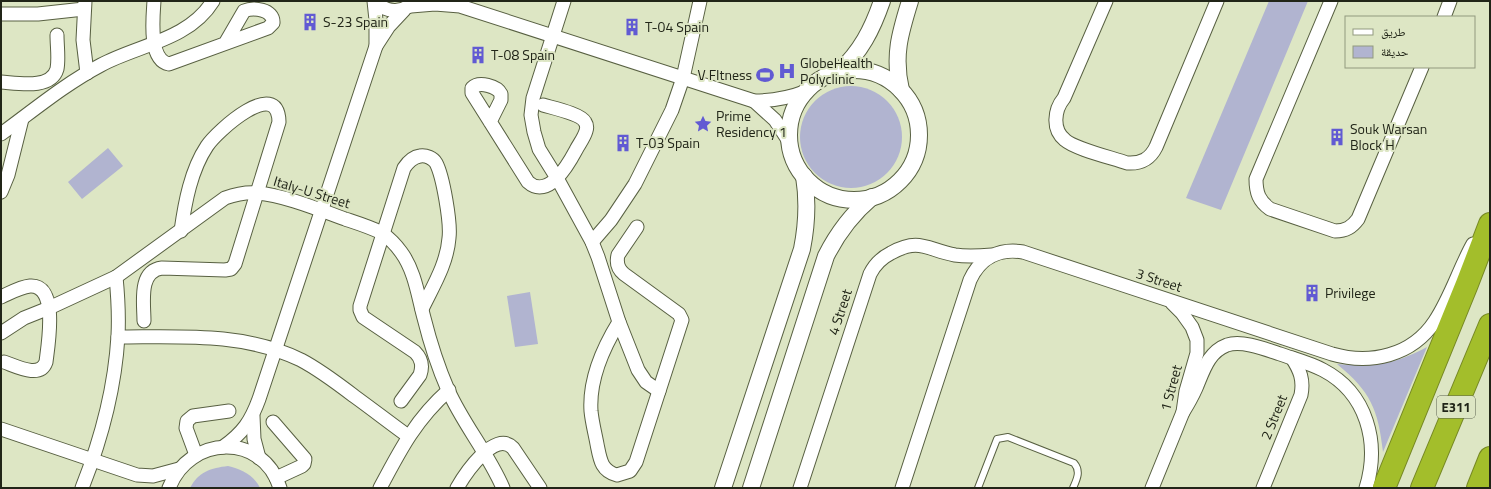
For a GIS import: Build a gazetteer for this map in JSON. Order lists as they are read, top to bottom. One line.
{"streets":{"highway":["E311"],"street":["Italy-U Street","3 Street","4 Street","1 Street","2 Street"]},"crossings":[["3 Street","4 Street"],["3 Street","1 Street"]],"places":{"building":["S-23 Spain","T-04 Spain","T-08 Spain","Souk Warsan Block H","T-03 Spain","Privilege"],"hospital":["GlobeHealth Polyclinic"],"sports":["V FItness"],"place":["Prime Residency 1"]},"legend":["طريق","حديقة"]}
